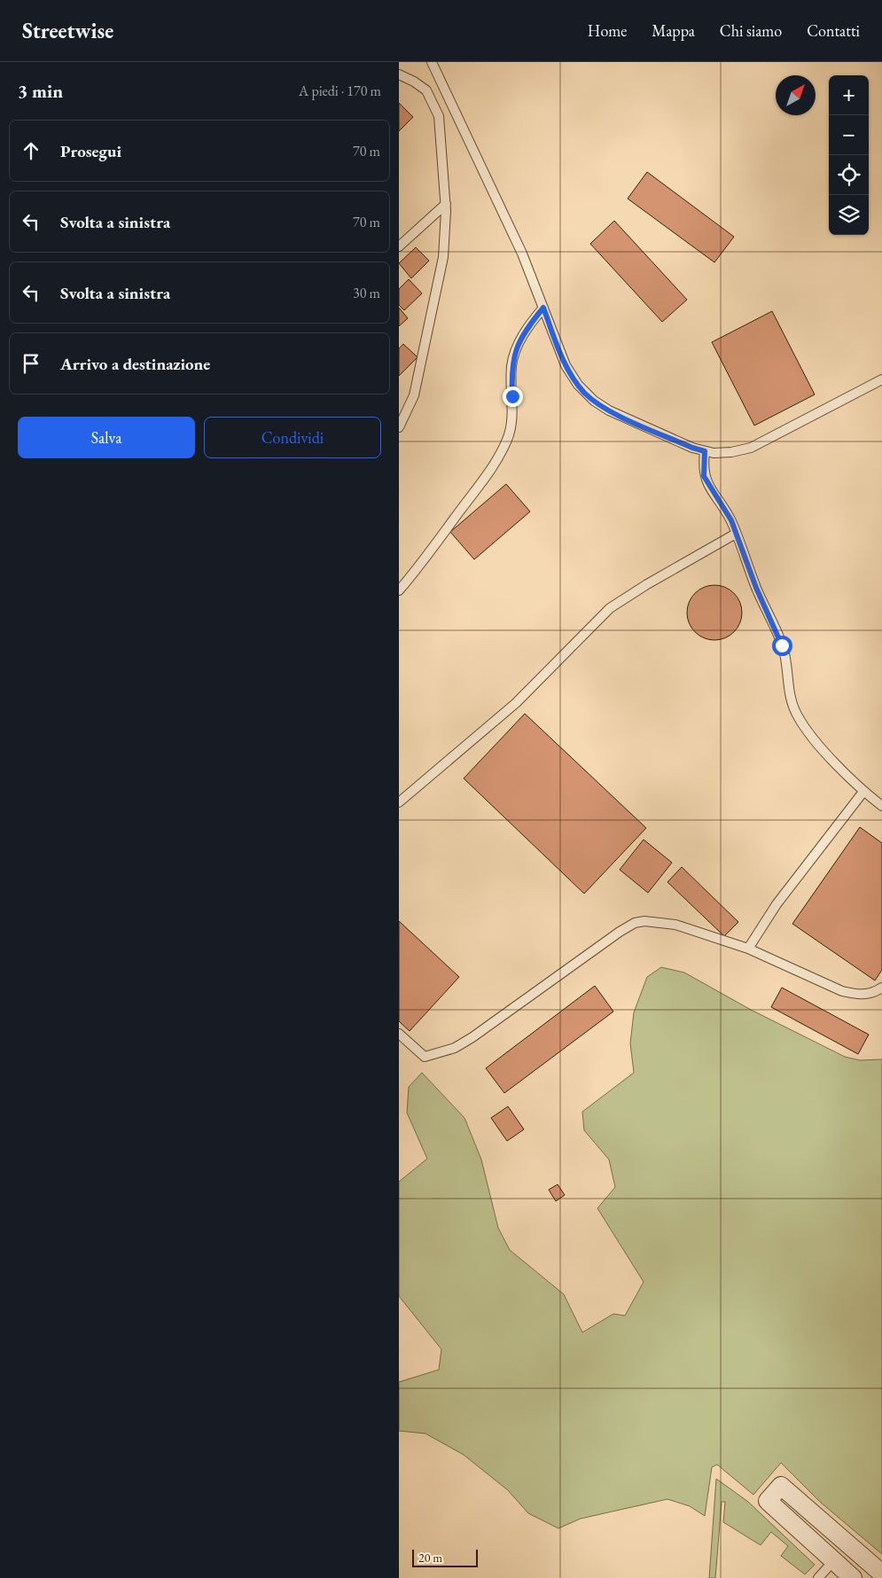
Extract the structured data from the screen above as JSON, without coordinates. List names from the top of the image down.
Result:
{
  "scale_bar": "20 m",
  "north": "top right",
  "page": {
    "header": "Streetwise",
    "nav": [
      "Home",
      "Mappa",
      "Chi siamo",
      "Contatti"
    ],
    "heading": ["3 min", "A piedi · 170 m"],
    "map_buttons": ["+", "−"],
    "list": [
      ["Prosegui", "70 m"],
      ["Svolta a sinistra", "70 m"],
      ["Svolta a sinistra", "30 m"],
      "Arrivo a destinazione"
    ],
    "buttons": ["Salva", "Condividi"],
    "scale": "20 m"
  }
}
